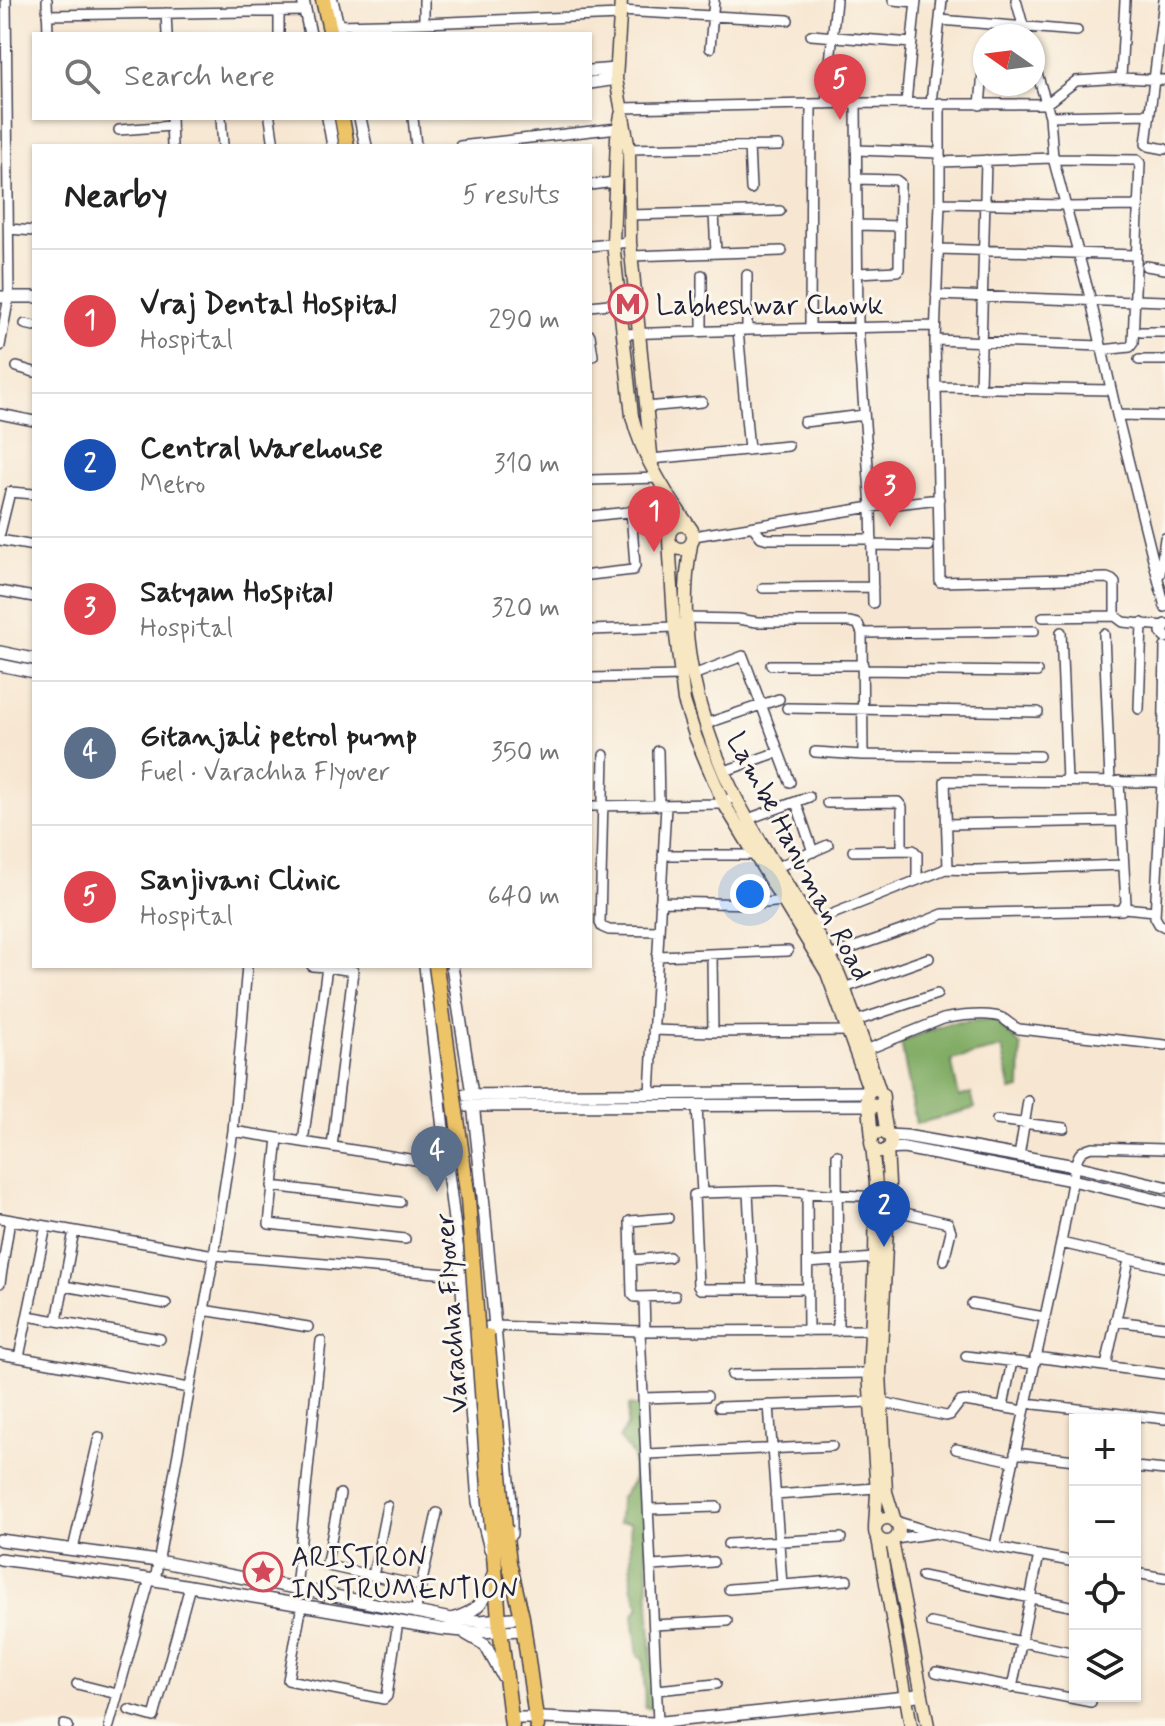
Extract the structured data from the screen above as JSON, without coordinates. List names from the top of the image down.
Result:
{
  "streets": {
    "main road": ["Lambe Hanuman Road", "Varachha Flyover"]
  },
  "places": {
    "metro station": ["Labheshwar Chowk"],
    "place": ["ARISTRON INSTRUMENTION"]
  },
  "north": "left",
  "page": {
    "search": "Search here",
    "pins": [
      "5",
      "3",
      "1",
      "4",
      "2"
    ],
    "heading": ["Nearby", "5 results"],
    "list": [
      {
        "mark": "1",
        "name": "Vraj Dental Hospital",
        "note": "Hospital",
        "value": "290 m"
      },
      {
        "mark": "2",
        "name": "Central Warehouse",
        "note": "Metro",
        "value": "310 m"
      },
      {
        "mark": "3",
        "name": "Satyam Hospital",
        "note": "Hospital",
        "value": "320 m"
      },
      {
        "mark": "4",
        "name": "Gitanjali petrol pump",
        "note": "Fuel · Varachha Flyover",
        "value": "350 m"
      },
      {
        "mark": "5",
        "name": "Sanjivani Clinic",
        "note": "Hospital",
        "value": "640 m"
      }
    ],
    "map_buttons": ["+", "−"]
  }
}
